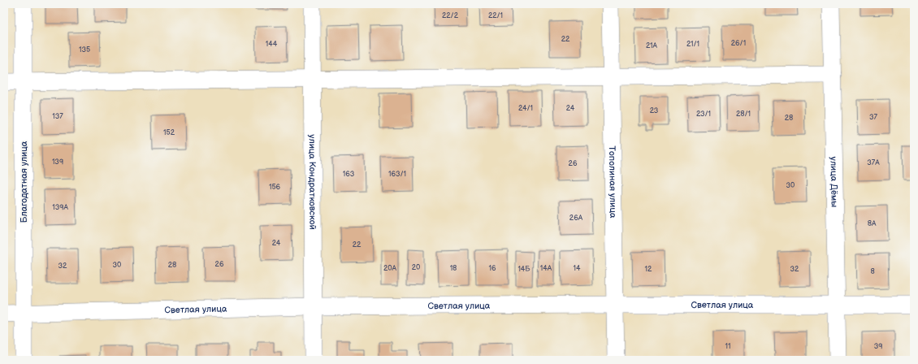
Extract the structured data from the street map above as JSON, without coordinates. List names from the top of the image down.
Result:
{
  "streets": {
    "street": [
      "Благодатная улица",
      "улица Кондратковской",
      "Тополиная улица",
      "улица Дёмы",
      "Светлая улица"
    ]
  },
  "crossings": [
    ["Благодатная улица", "Светлая улица"],
    ["улица Кондратковской", "Светлая улица"],
    ["Тополиная улица", "Светлая улица"],
    ["улица Дёмы", "Светлая улица"]
  ],
  "house_numbers": [
    "22/2",
    "22/1",
    "22",
    "26/1",
    "144",
    "21/1",
    "21А",
    "135",
    "24/1",
    "24",
    "23",
    "23/1",
    "28/1",
    "137",
    "37",
    "28",
    "152",
    "139",
    "37А",
    "26",
    "163",
    "163/1",
    "30",
    "156",
    "139А",
    "26А",
    "8А",
    "24",
    "22",
    "26",
    "30",
    "28",
    "32",
    "20",
    "20А",
    "18",
    "16",
    "14А",
    "14",
    "14Б",
    "12",
    "32",
    "8",
    "11",
    "39"
  ]
}
